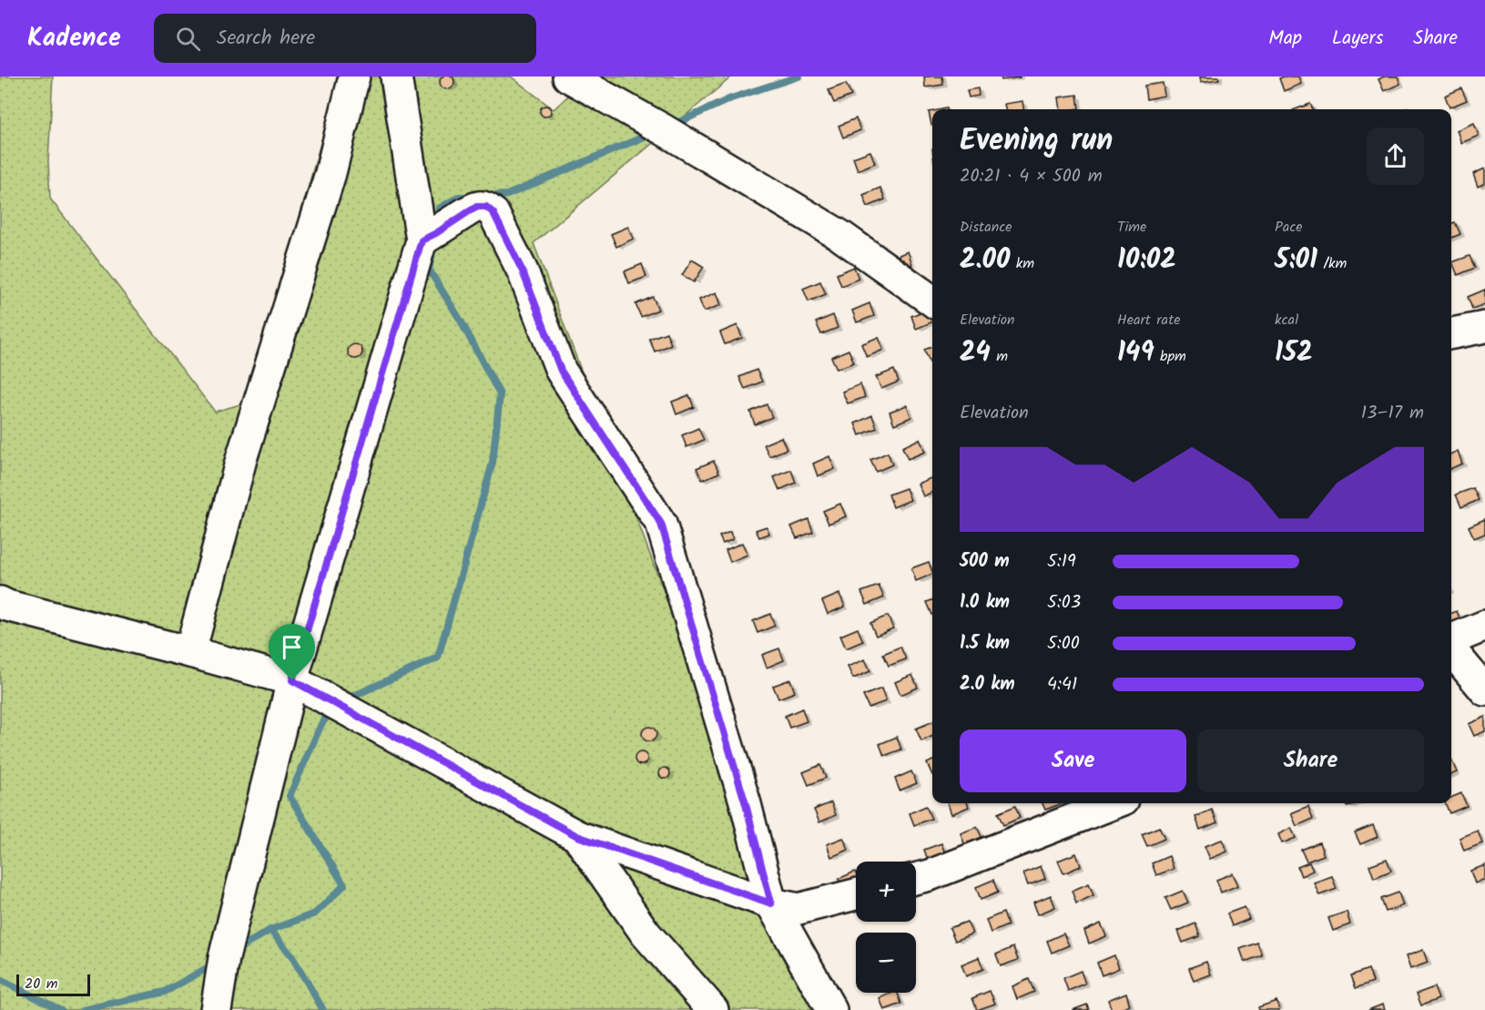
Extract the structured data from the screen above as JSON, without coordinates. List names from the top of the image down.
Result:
{
  "scale_bar": "20 m",
  "page": {
    "header": "Kadence",
    "search": "Search here",
    "nav": ["Map", "Layers", "Share"],
    "heading": ["Evening run", "20:21 · 4 × 500 m"],
    "stats": [
      ["Distance", "2.00 km"],
      ["Time", "10:02"],
      ["Pace", "5:01 /km"],
      ["Elevation", "24 m"],
      ["Heart rate", "149 bpm"],
      ["kcal", "152"]
    ],
    "chart": ["Elevation", "13–17 m"],
    "list": [
      {
        "name": "500 m",
        "note": "5:19"
      },
      {
        "name": "1.0 km",
        "note": "5:03"
      },
      {
        "name": "1.5 km",
        "note": "5:00"
      },
      {
        "name": "2.0 km",
        "note": "4:41"
      }
    ],
    "buttons": ["Save", "Share"],
    "map_buttons": ["+", "−"],
    "scale": "20 m"
  }
}
